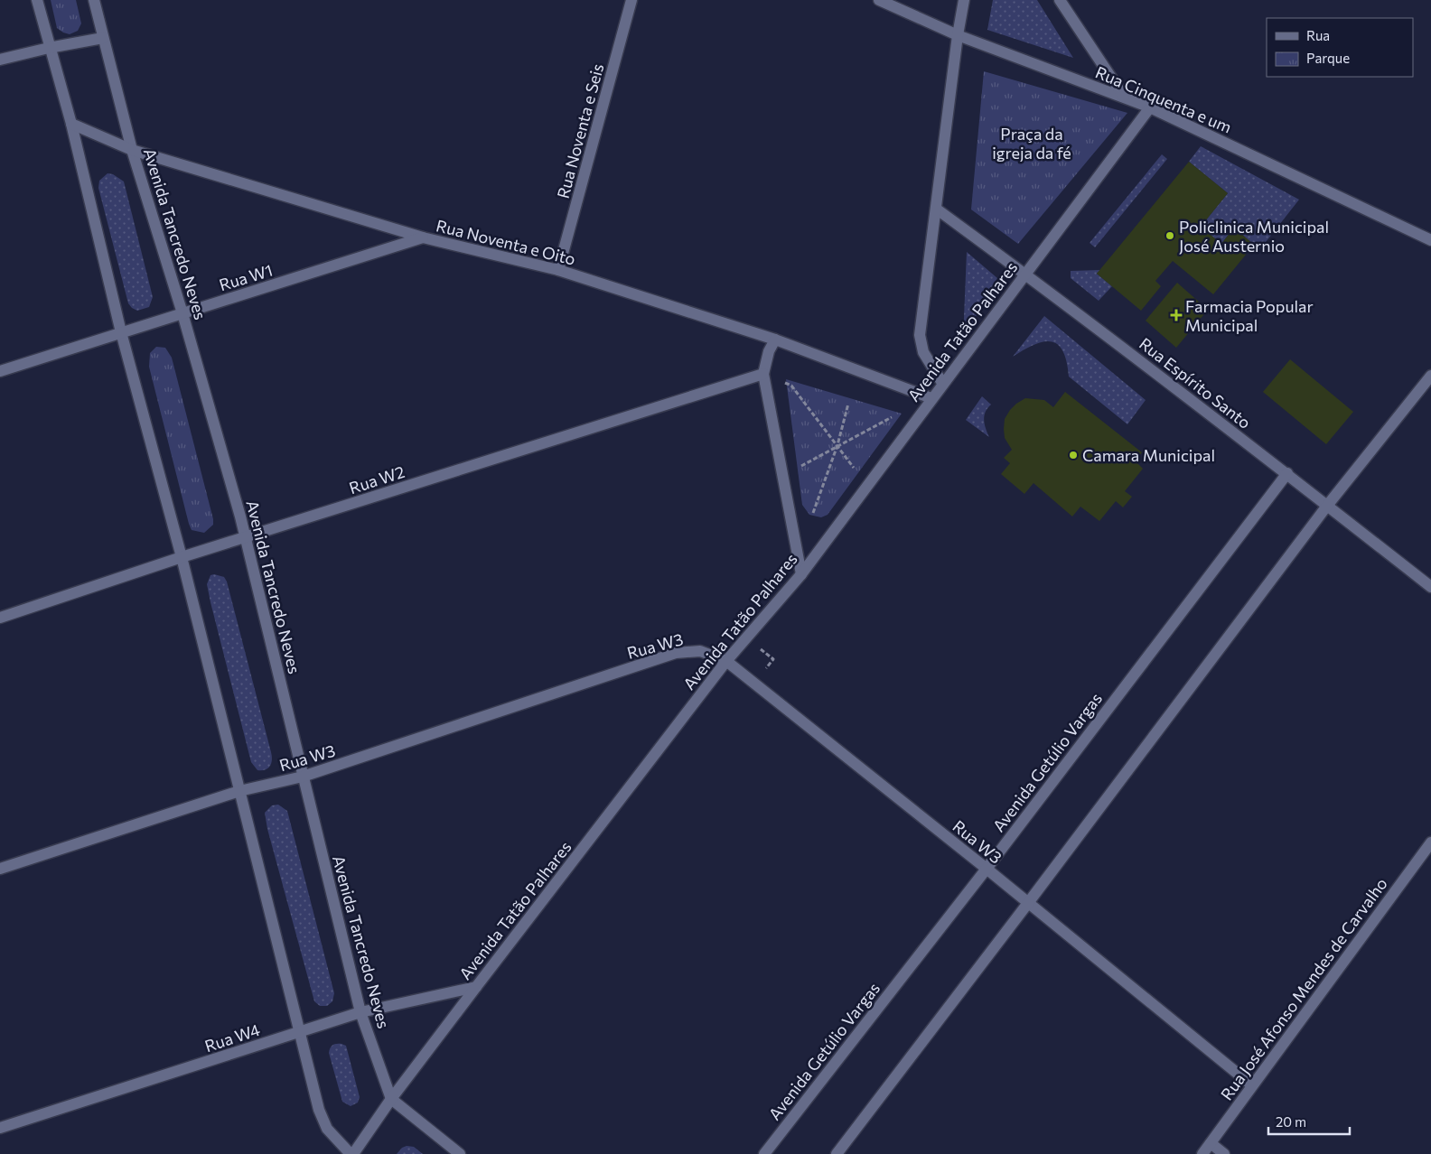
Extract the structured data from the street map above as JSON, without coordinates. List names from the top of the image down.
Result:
{
  "streets": {
    "street": [
      "Rua Cinquenta e um",
      "Rua Noventa e Seis",
      "Avenida Tancredo Neves",
      "Rua Noventa e Oito",
      "Rua W1",
      "Avenida Tatão Palhares",
      "Rua Espírito Santo",
      "Rua W2",
      "Rua W3",
      "Avenida Getúlio Vargas",
      "Rua José Afonso Mendes de Carvalho",
      "Rua W4"
    ]
  },
  "crossings": [
    ["Rua Cinquenta e um", "Avenida Tatão Palhares"],
    ["Rua Noventa e Seis", "Rua Noventa e Oito"],
    ["Avenida Tancredo Neves", "Rua Noventa e Oito"],
    ["Avenida Tancredo Neves", "Rua W1"],
    ["Avenida Tancredo Neves", "Avenida Tatão Palhares"],
    ["Avenida Tancredo Neves", "Rua W2"],
    ["Avenida Tancredo Neves", "Rua W3"],
    ["Avenida Tancredo Neves", "Rua W4"],
    ["Rua Noventa e Oito", "Rua W1"],
    ["Rua Noventa e Oito", "Avenida Tatão Palhares"],
    ["Avenida Tatão Palhares", "Rua Espírito Santo"],
    ["Avenida Tatão Palhares", "Rua W3"],
    ["Avenida Tatão Palhares", "Rua W4"],
    ["Rua Espírito Santo", "Avenida Getúlio Vargas"],
    ["Rua W3", "Avenida Getúlio Vargas"],
    ["Rua W3", "Rua José Afonso Mendes de Carvalho"]
  ],
  "parks": ["Praça da igreja da fé"],
  "places": {
    "other": ["Policlinica Municipal José Austernio", "Camara Municipal"],
    "health": ["Farmacia Popular Municipal"]
  },
  "legend": ["Rua", "Parque"],
  "scale_bar": "20 m"
}
